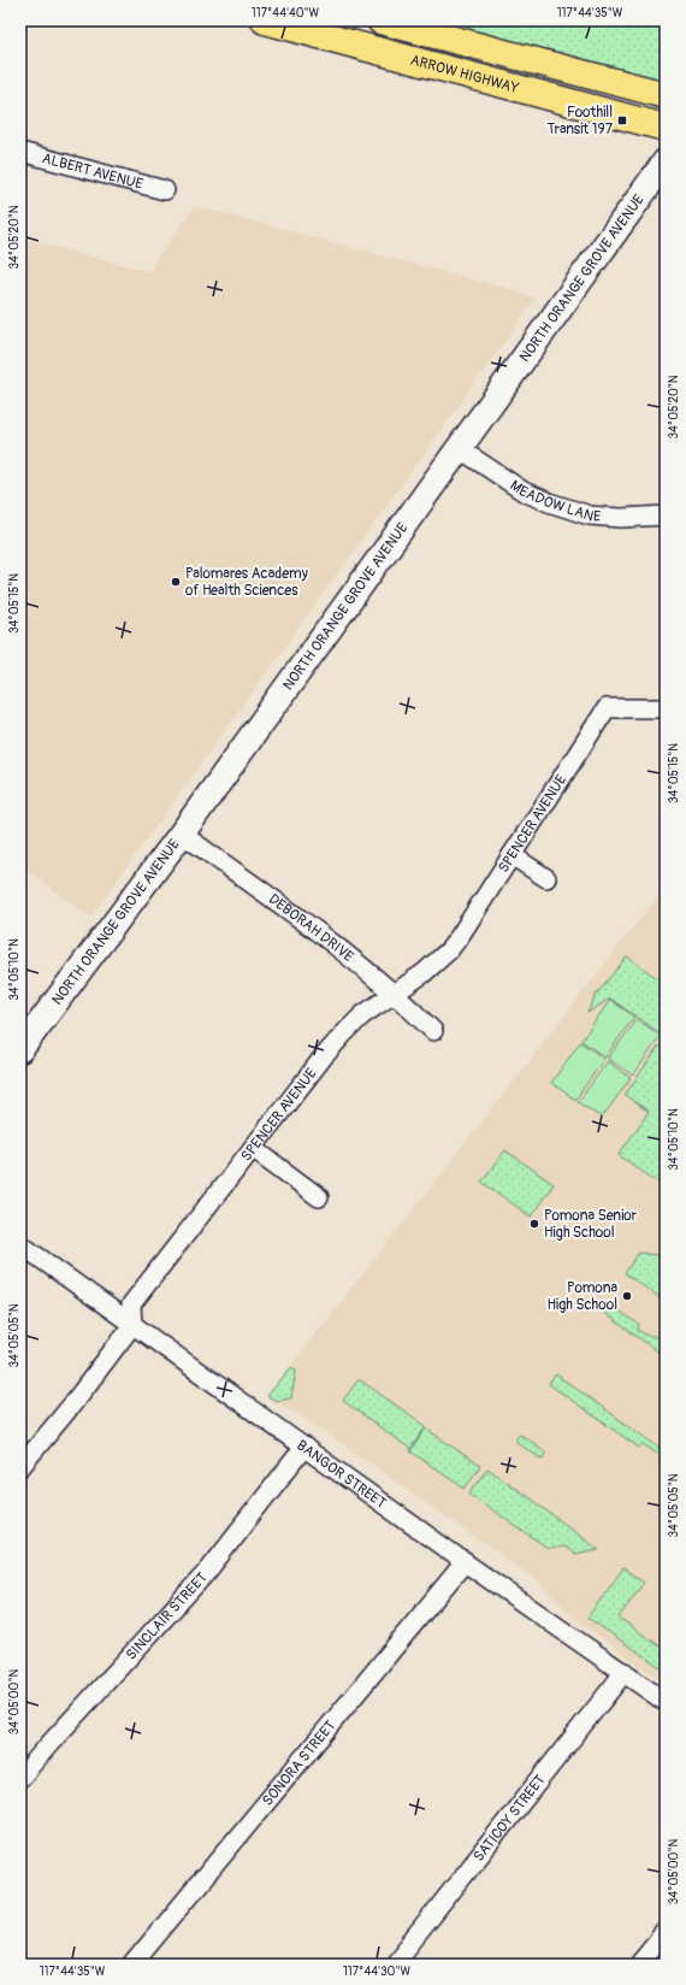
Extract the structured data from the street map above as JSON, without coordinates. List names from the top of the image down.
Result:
{
  "streets": {
    "main road": ["ARROW HIGHWAY", "NORTH ORANGE GROVE AVENUE"],
    "street": [
      "ALBERT AVENUE",
      "MEADOW LANE",
      "SPENCER AVENUE",
      "DEBORAH DRIVE",
      "BANGOR STREET",
      "SINCLAIR STREET",
      "SONORA STREET",
      "SATICOY STREET"
    ]
  },
  "crossings": [
    ["NORTH ORANGE GROVE AVENUE", "MEADOW LANE"],
    ["NORTH ORANGE GROVE AVENUE", "DEBORAH DRIVE"],
    ["SPENCER AVENUE", "DEBORAH DRIVE"],
    ["SPENCER AVENUE", "BANGOR STREET"],
    ["BANGOR STREET", "SINCLAIR STREET"],
    ["BANGOR STREET", "SONORA STREET"],
    ["BANGOR STREET", "SATICOY STREET"]
  ],
  "places": {
    "transit": ["Foothill Transit 197"],
    "other": ["Palomares Academy of Health Sciences", "Pomona Senior High School", "Pomona High School"]
  },
  "coordinates": [
    "117°44'40\"W",
    "117°44'35\"W",
    "34°05'20\"N",
    "34°05'15\"N",
    "34°05'10\"N",
    "34°05'05\"N",
    "34°05'00\"N",
    "117°44'30\"W"
  ]
}
